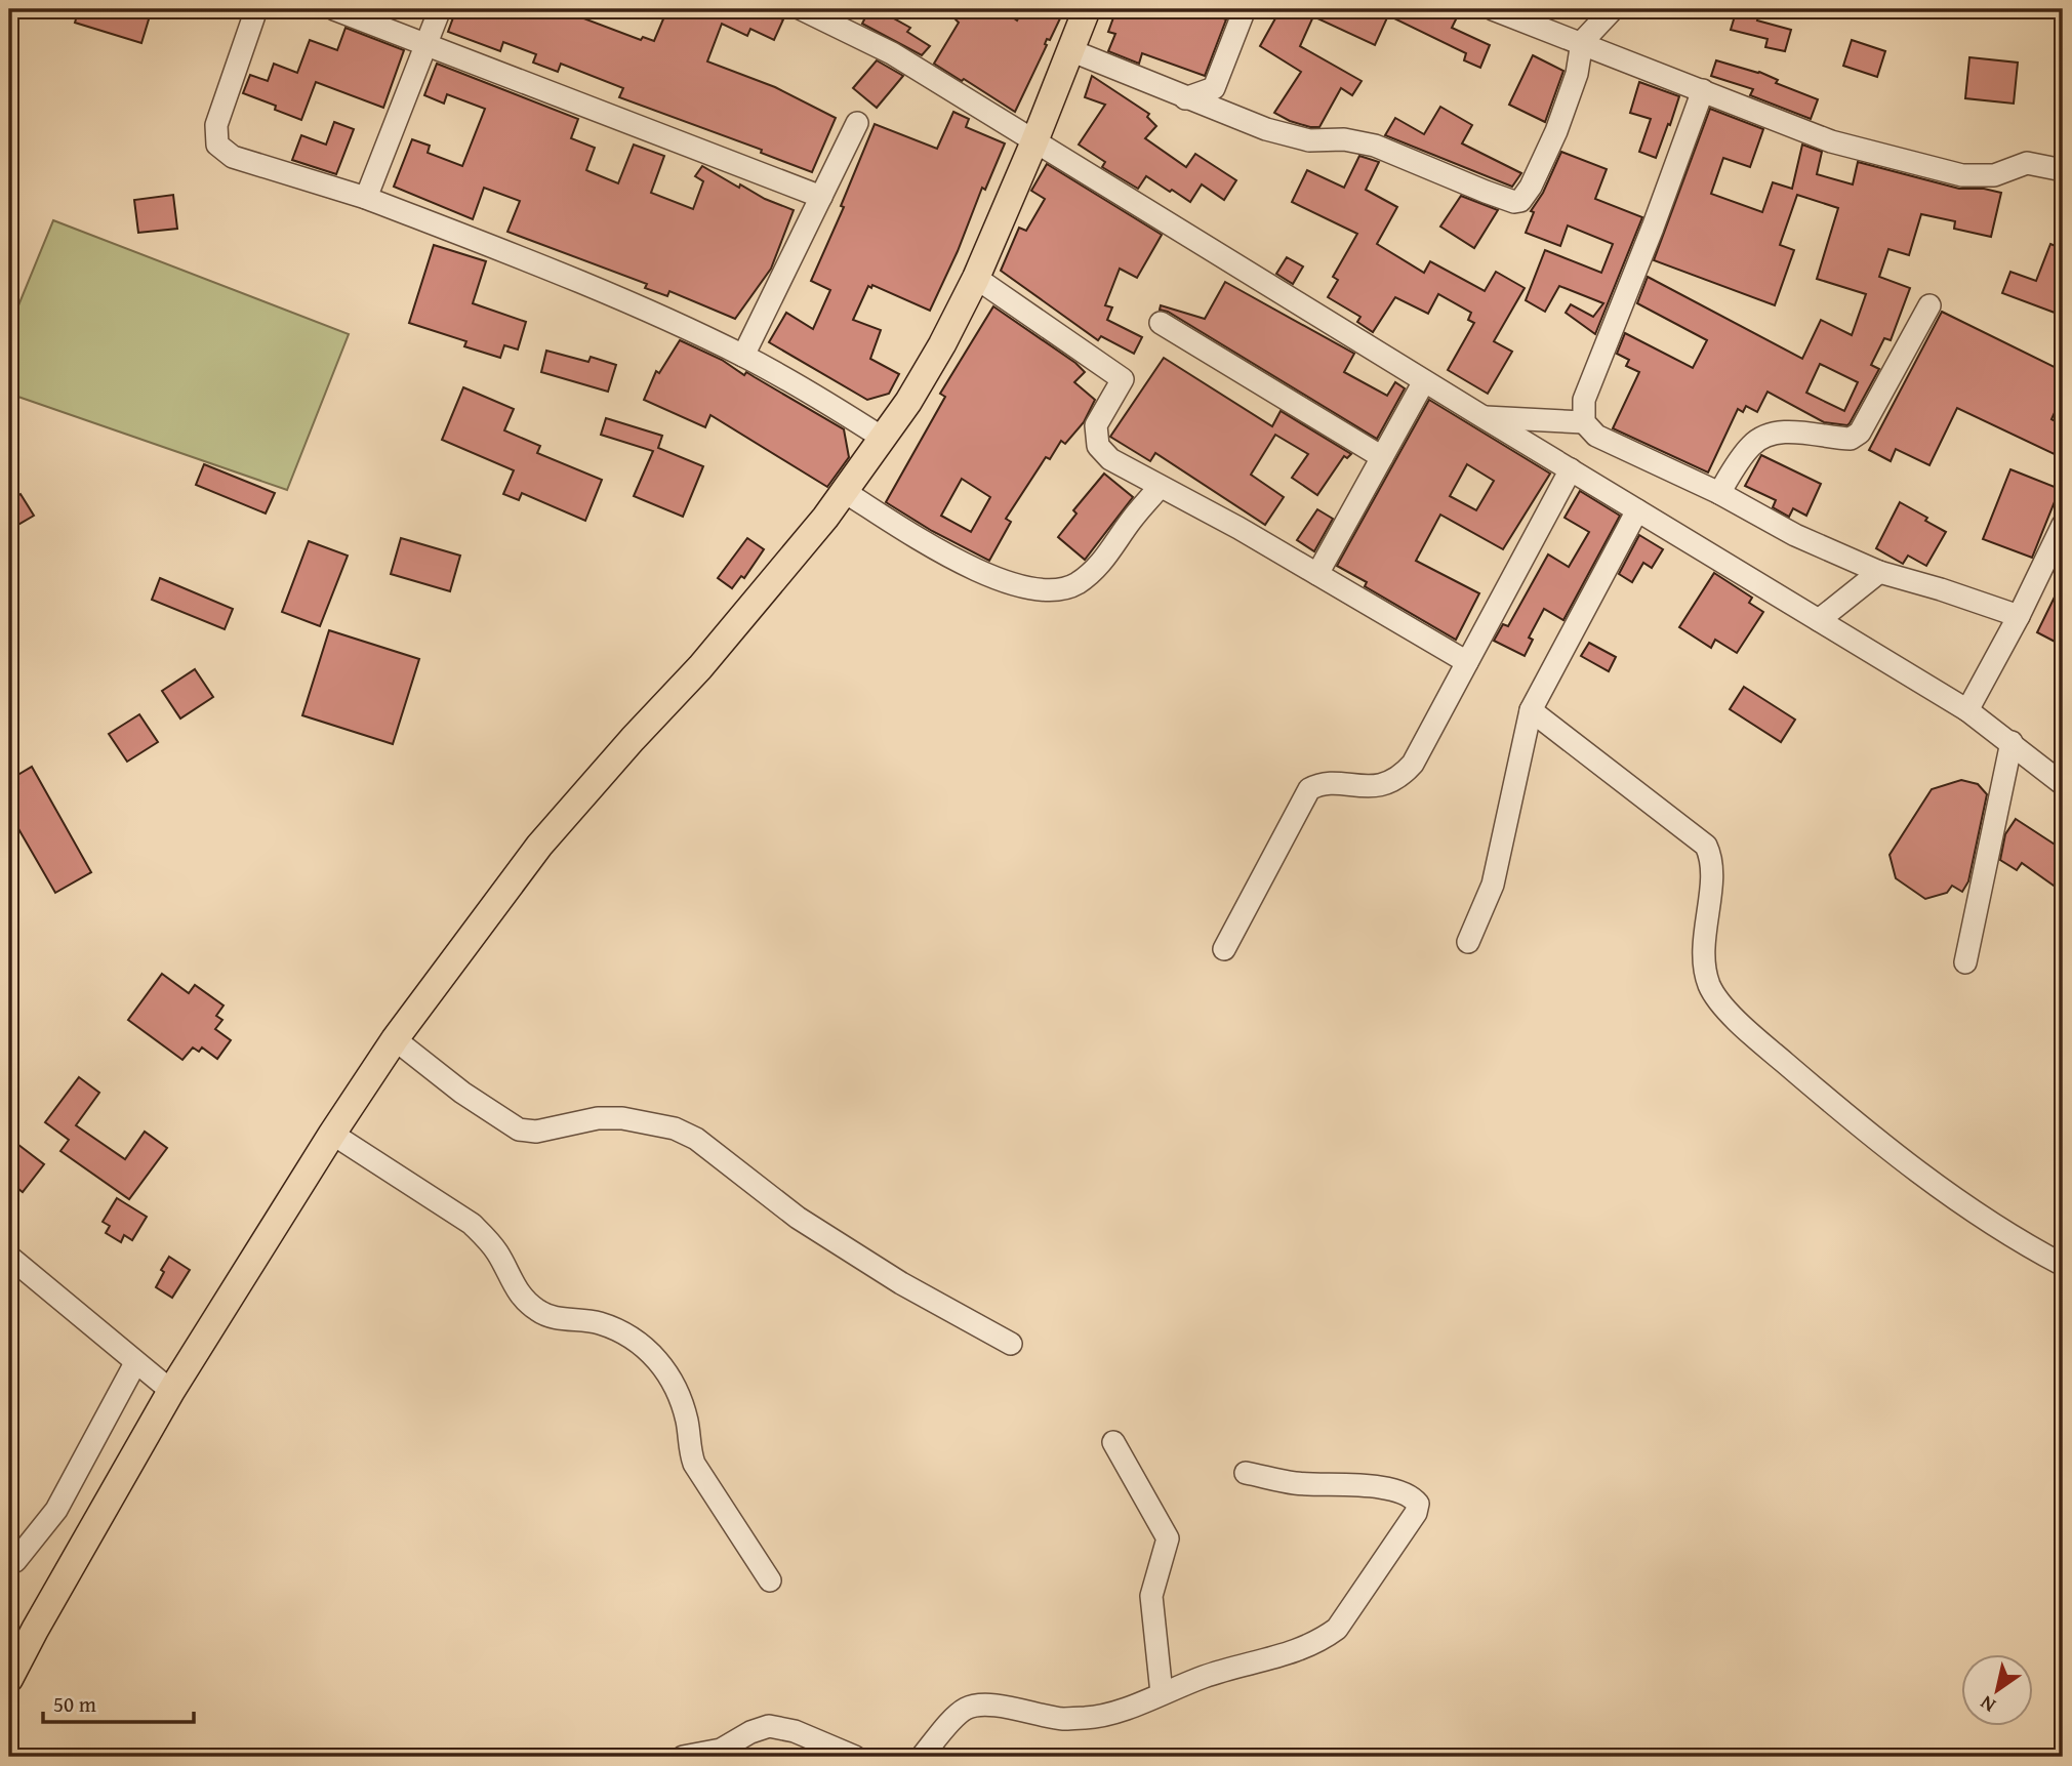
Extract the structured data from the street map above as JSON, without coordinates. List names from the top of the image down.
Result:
{
  "scale_bar": "50 m",
  "north": "bottom left"
}
